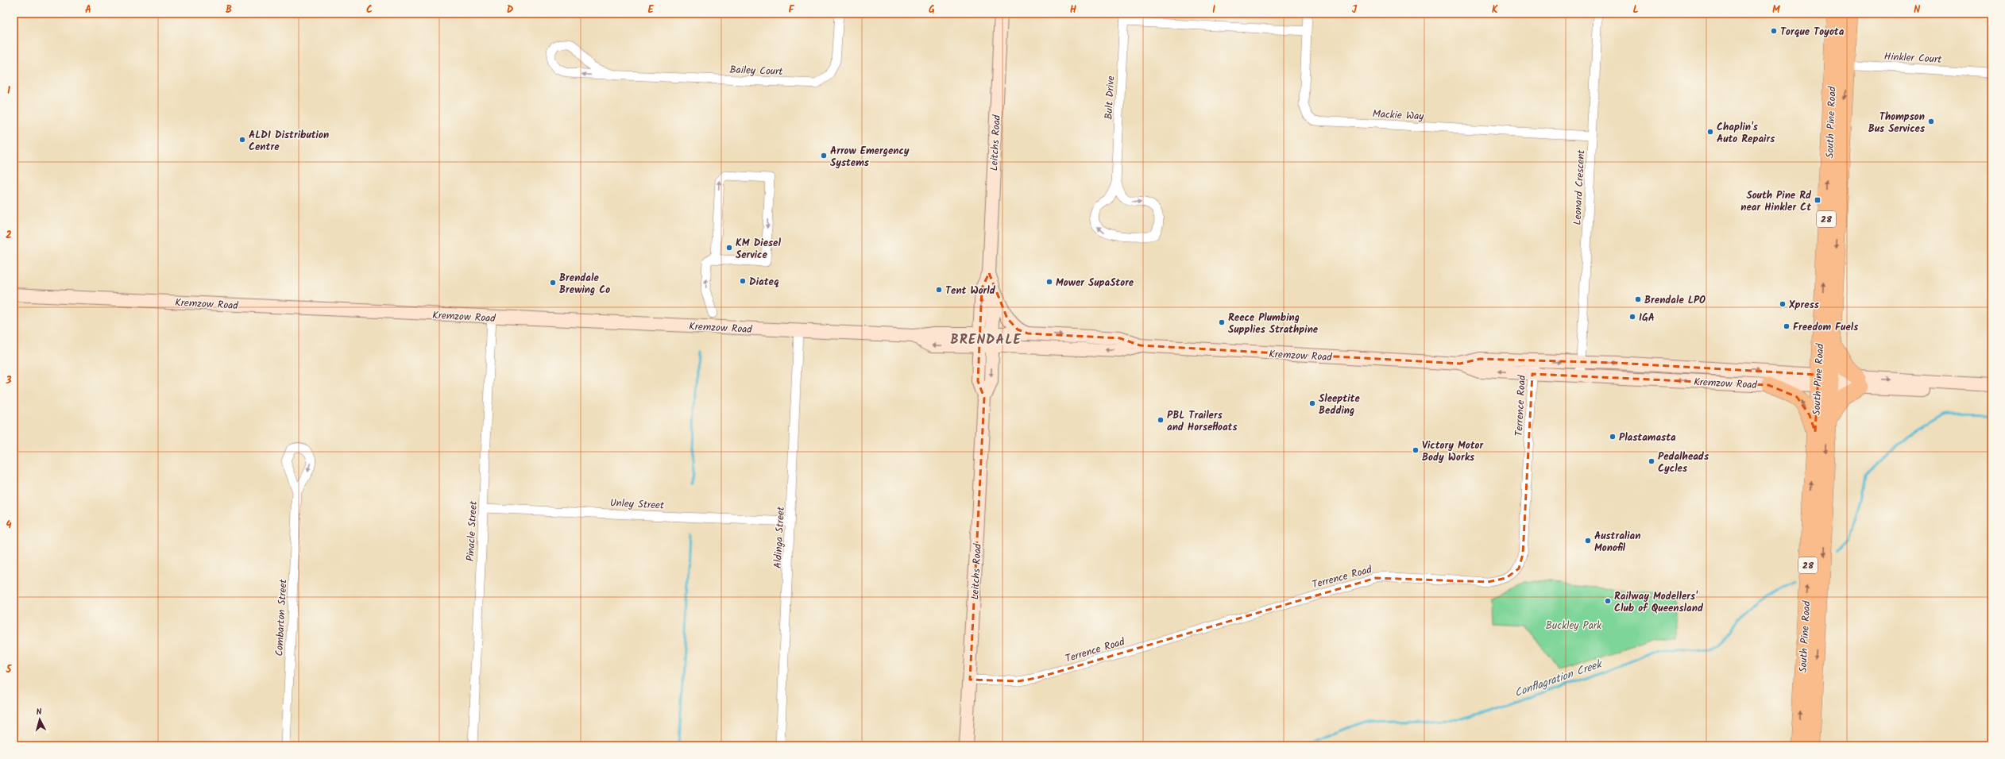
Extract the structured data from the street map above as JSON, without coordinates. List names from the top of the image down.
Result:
{
  "streets": {
    "highway": ["South Pine Road", "28"],
    "street": [
      "Hinkler Court",
      "Bailey Court",
      "Bult Drive",
      "Mackie Way",
      "Leitchs Road",
      "Leonard Crescent",
      "Kremzow Road",
      "Terrence Road",
      "Unley Street",
      "Pinacle Street",
      "Aldinga Street",
      "Combarton Street"
    ]
  },
  "crossings": [
    ["Hinkler Court", "South Pine Road"],
    ["Mackie Way", "Leonard Crescent"],
    ["South Pine Road", "Kremzow Road"],
    ["Leitchs Road", "Kremzow Road"],
    ["Leitchs Road", "Terrence Road"],
    ["Leonard Crescent", "Kremzow Road"],
    ["Kremzow Road", "Terrence Road"],
    ["Kremzow Road", "Pinacle Street"],
    ["Kremzow Road", "Aldinga Street"],
    ["Unley Street", "Pinacle Street"],
    ["Unley Street", "Aldinga Street"]
  ],
  "districts": ["BRENDALE"],
  "water": ["Conflagration Creek"],
  "parks": ["Buckley Park"],
  "places": {
    "other": [
      "Torque Toyota",
      "Thompson Bus Services",
      "Chaplin's Auto Repairs",
      "ALDI Distribution Centre",
      "Arrow Emergency Systems",
      "KM Diesel Service",
      "Diateq",
      "Mower SupaStore",
      "Brendale Brewing Co",
      "Tent World",
      "Brendale LPO",
      "Xpress",
      "IGA",
      "Reece Plumbing Supplies Strathpine",
      "Freedom Fuels",
      "Sleeptite Bedding",
      "PBL Trailers and Horsefloats",
      "Plastamasta",
      "Victory Motor Body Works",
      "Pedalheads Cycles",
      "Australian Monofil",
      "Railway Modellers' Club of Queensland"
    ],
    "transit": ["South Pine Rd near Hinkler Ct"]
  },
  "north": "top",
  "grid": {
    "columns": [
      "A",
      "B",
      "C",
      "D",
      "E",
      "F",
      "G",
      "H",
      "I",
      "J",
      "K",
      "L",
      "M",
      "N"
    ],
    "rows": [
      "1",
      "2",
      "3",
      "4",
      "5"
    ]
  }
}
